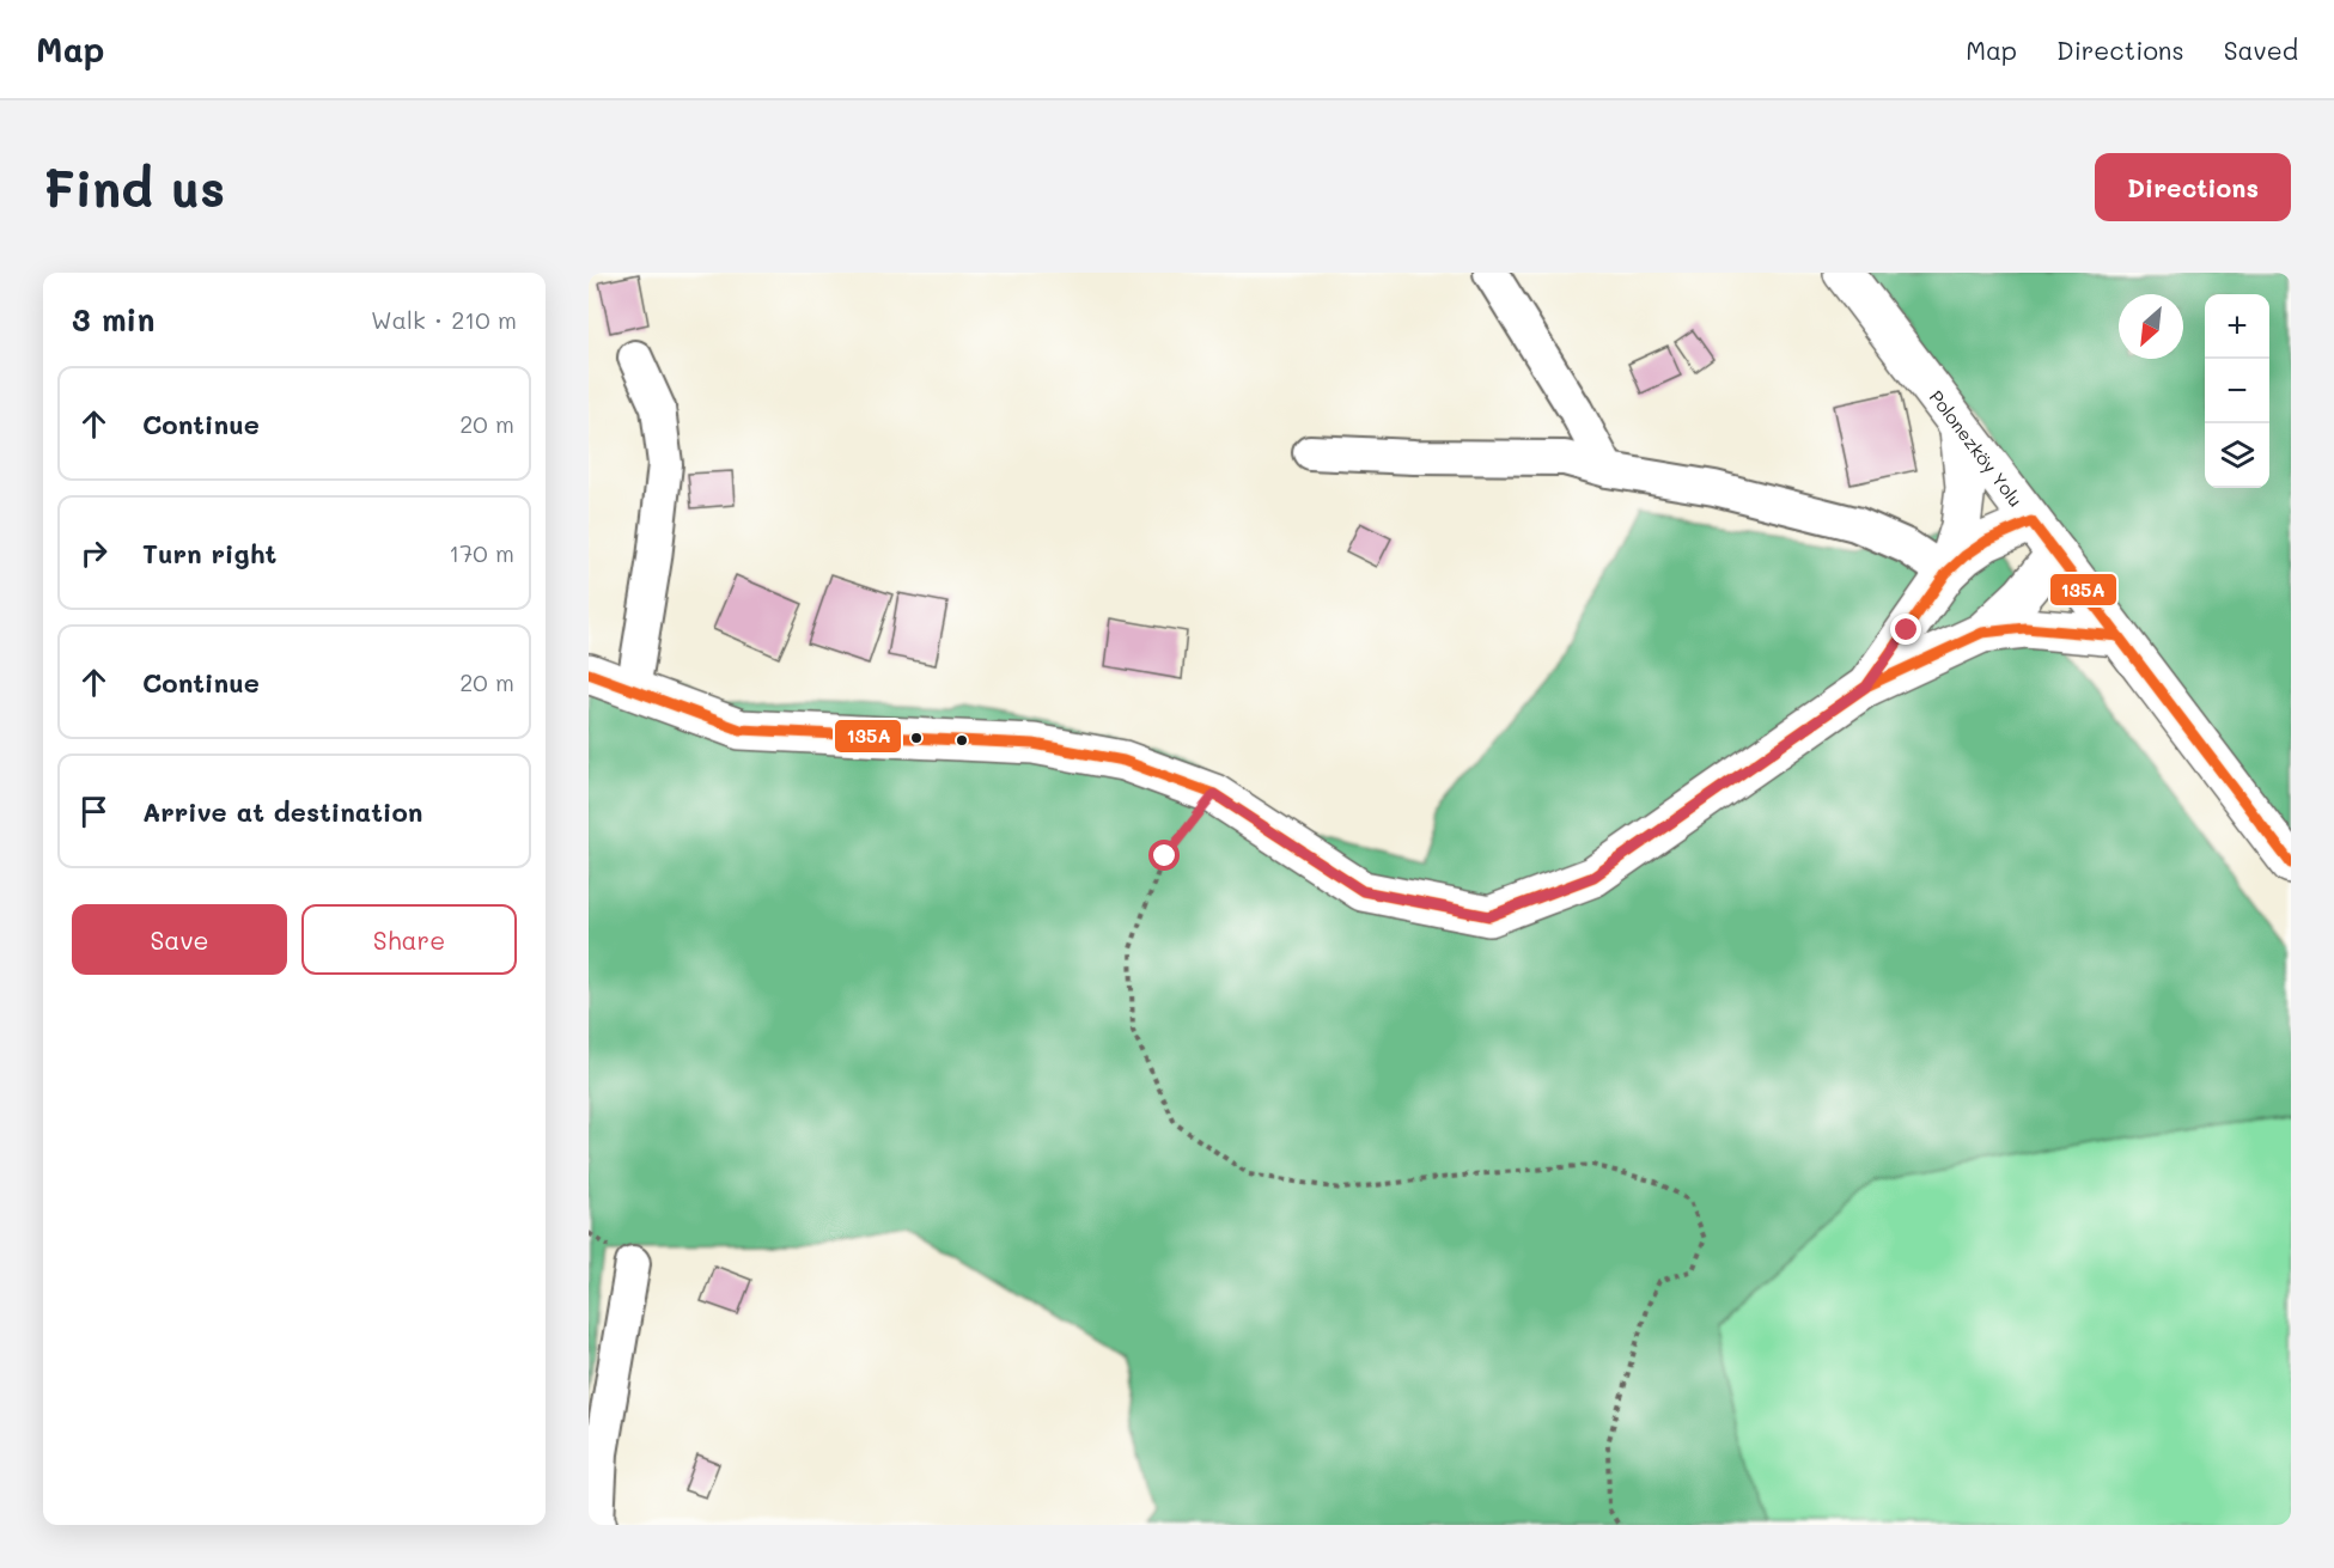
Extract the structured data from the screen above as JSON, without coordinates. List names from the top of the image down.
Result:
{
  "streets": {
    "street": ["Polonezköy Yolu"]
  },
  "lines": ["transit line 135A"],
  "north": "bottom left",
  "page": {
    "header": "Map",
    "nav": ["Map", "Directions", "Saved"],
    "buttons": [
      "Directions",
      ["Save", "Share"]
    ],
    "title": "Find us",
    "heading": ["3 min", "Walk · 210 m"],
    "map_buttons": ["+", "−"],
    "list": [
      ["Continue", "20 m"],
      ["Turn right", "170 m"],
      ["Continue", "20 m"],
      "Arrive at destination"
    ]
  }
}
